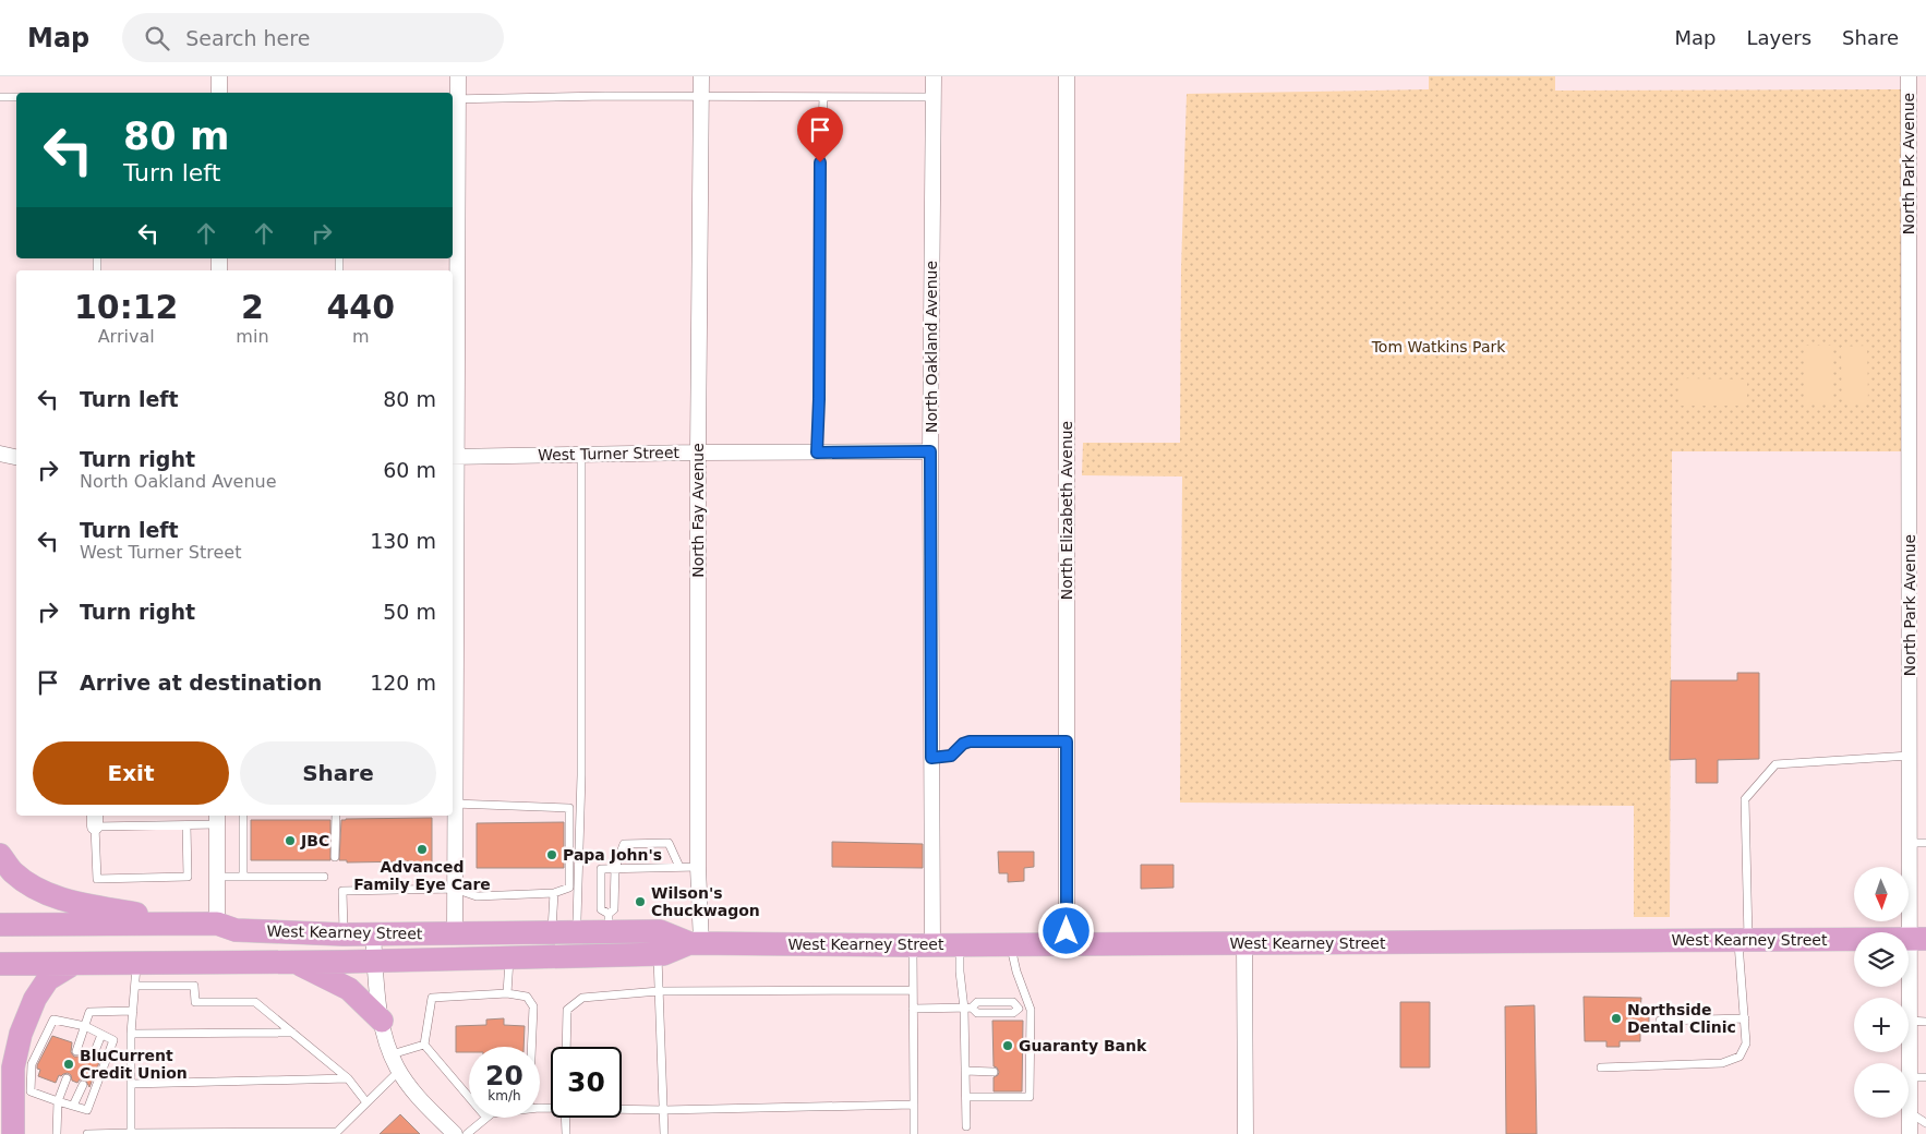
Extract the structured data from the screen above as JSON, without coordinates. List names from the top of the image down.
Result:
{
  "streets": {
    "main road": ["West Kearney Street"],
    "street": [
      "North Park Avenue",
      "North Oakland Avenue",
      "West Turner Street",
      "North Fay Avenue",
      "North Elizabeth Avenue"
    ]
  },
  "crossings": [
    ["North Park Avenue", "West Kearney Street"],
    ["North Oakland Avenue", "West Turner Street"],
    ["North Oakland Avenue", "West Kearney Street"],
    ["West Turner Street", "North Fay Avenue"],
    ["North Fay Avenue", "West Kearney Street"],
    ["North Elizabeth Avenue", "West Kearney Street"]
  ],
  "parks": ["Tom Watkins Park"],
  "places": [
    "JBC",
    "Advanced Family Eye Care",
    "Papa John's",
    "Wilson's Chuckwagon",
    "Northside Dental Clinic",
    "Guaranty Bank",
    "BluCurrent Credit Union"
  ],
  "north": "bottom",
  "page": {
    "header": "Map",
    "search": "Search here",
    "nav": ["Map", "Layers", "Share"],
    "turn": ["80 m", "Turn left"],
    "eta": [
      "10:12",
      "Arrival",
      "2",
      "min",
      "440",
      "m"
    ],
    "list": [
      {
        "name": "Turn left",
        "value": "80 m"
      },
      {
        "name": "Turn right",
        "note": "North Oakland Avenue",
        "value": "60 m"
      },
      {
        "name": "Turn left",
        "note": "West Turner Street",
        "value": "130 m"
      },
      {
        "name": "Turn right",
        "value": "50 m"
      },
      {
        "name": "Arrive at destination",
        "value": "120 m"
      }
    ],
    "buttons": ["Exit", "Share"],
    "map_buttons": ["+", "−"],
    "speed": "20 km/h",
    "limit": "30"
  }
}
